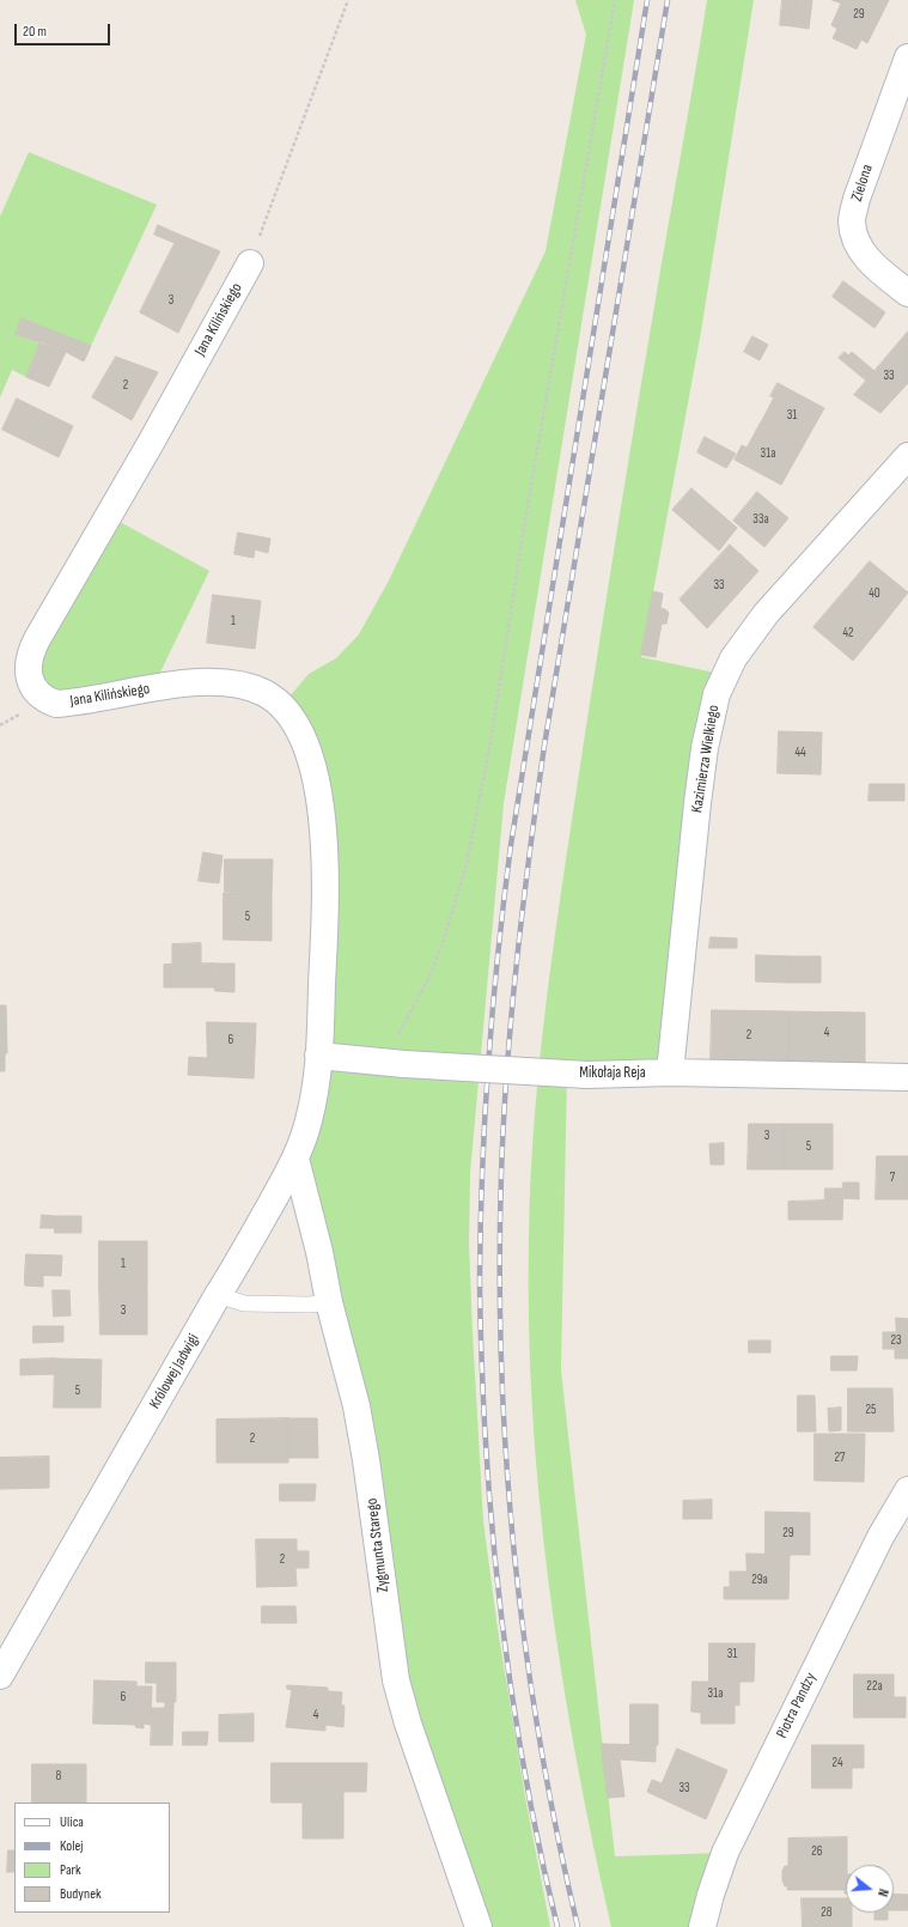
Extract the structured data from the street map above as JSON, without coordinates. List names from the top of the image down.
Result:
{
  "streets": {
    "street": [
      "Zielona",
      "Jana Kilińskiego",
      "Kazimierza Wielkiego",
      "Mikołaja Reja",
      "Królowej Jadwigi",
      "Zygmunta Starego",
      "Piotra Pandzy"
    ]
  },
  "crossings": [
    ["Jana Kilińskiego", "Mikołaja Reja"],
    ["Jana Kilińskiego", "Królowej Jadwigi"],
    ["Kazimierza Wielkiego", "Mikołaja Reja"],
    ["Mikołaja Reja", "Królowej Jadwigi"],
    ["Królowej Jadwigi", "Zygmunta Starego"]
  ],
  "house_numbers": [
    "29",
    "3",
    "33",
    "2",
    "31",
    "31a",
    "33a",
    "33",
    "40",
    "1",
    "42",
    "44",
    "5",
    "4",
    "2",
    "6",
    "3",
    "5",
    "7",
    "1",
    "3",
    "23",
    "5",
    "25",
    "2",
    "27",
    "29",
    "2",
    "29a",
    "31",
    "22a",
    "31a",
    "6",
    "4",
    "24",
    "8",
    "33",
    "26",
    "28"
  ],
  "legend": [
    "Ulica",
    "Kolej",
    "Park",
    "Budynek"
  ],
  "scale_bar": "20 m",
  "north": "right"
}
